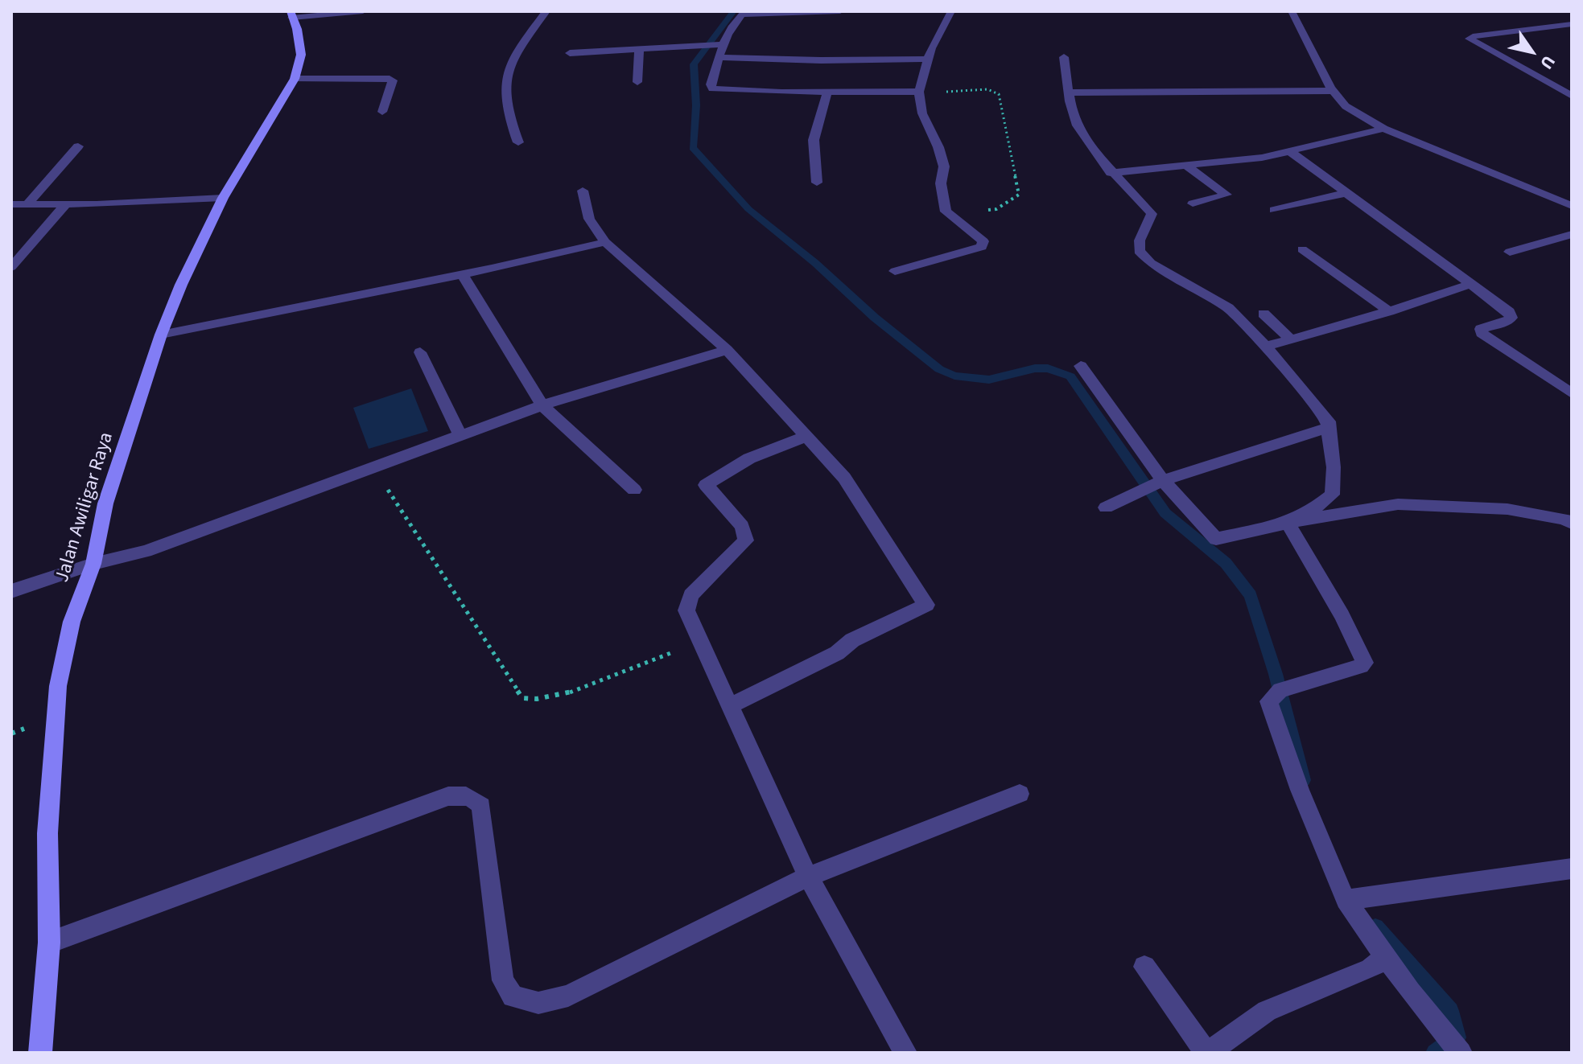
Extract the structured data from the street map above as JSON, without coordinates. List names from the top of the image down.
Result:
{
  "streets": {
    "street": ["Jalan Awiligar Raya"]
  },
  "north": "bottom right"
}
